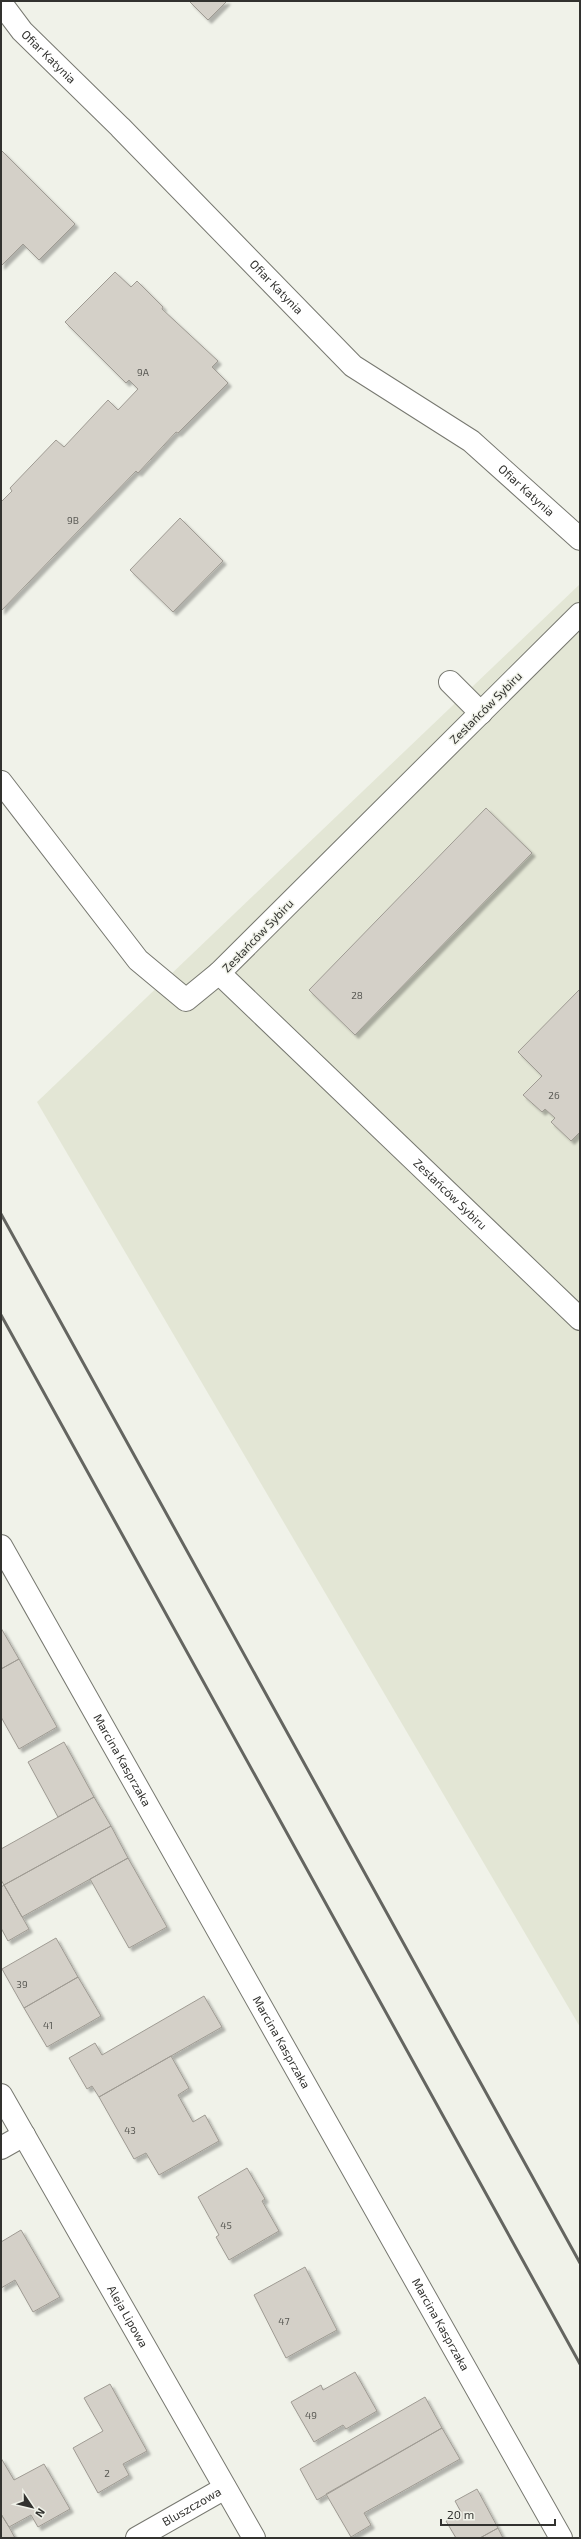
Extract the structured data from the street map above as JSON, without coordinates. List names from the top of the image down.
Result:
{
  "streets": {
    "street": [
      "Ofiar Katynia",
      "Zesłańców Sybiru",
      "Marcina Kasprzaka",
      "Aleja Lipowa",
      "Bluszczowa"
    ]
  },
  "crossings": [
    ["Aleja Lipowa", "Bluszczowa"]
  ],
  "house_numbers": [
    "9A",
    "9B",
    "28",
    "26",
    "39",
    "41",
    "43",
    "45",
    "47",
    "49",
    "2"
  ],
  "scale_bar": "20 m",
  "north": "bottom right"
}
